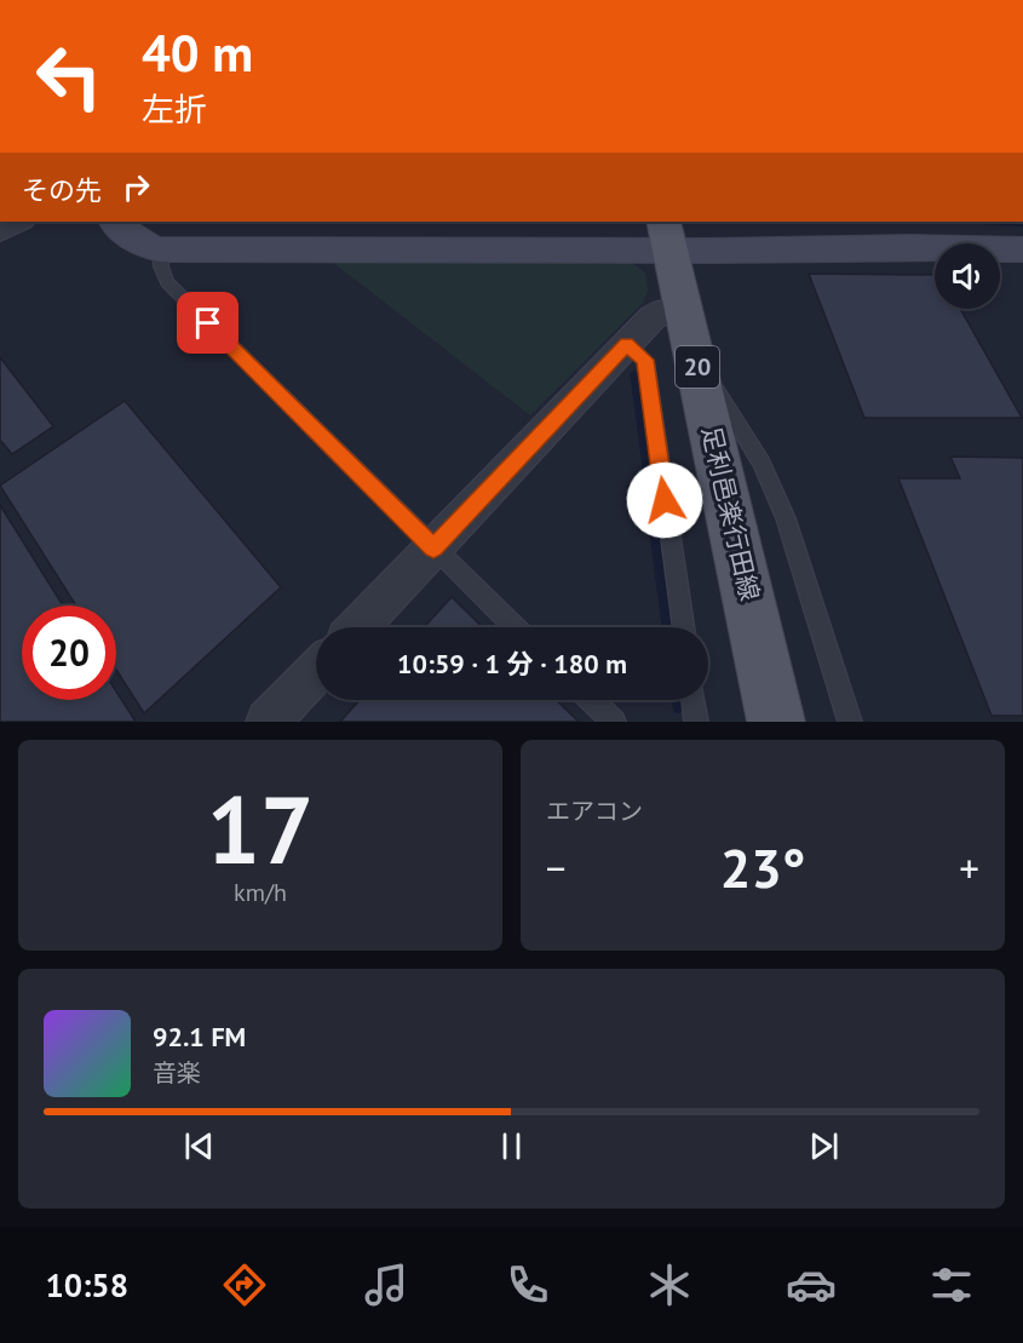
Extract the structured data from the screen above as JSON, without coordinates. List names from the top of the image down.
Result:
{
  "streets": {
    "main road": ["20", "足利邑楽行田線"]
  },
  "page": {
    "turn": ["40 m", "左折"],
    "then": "その先",
    "limit": "20",
    "trip": "10:59 · 1 分 · 180 m",
    "tile": [
      ["17", "km/h"],
      "エアコン"
    ],
    "heat": ["−", "23°", "+"],
    "song": ["92.1 FM", "音楽"],
    "tabs": "10:58"
  }
}
